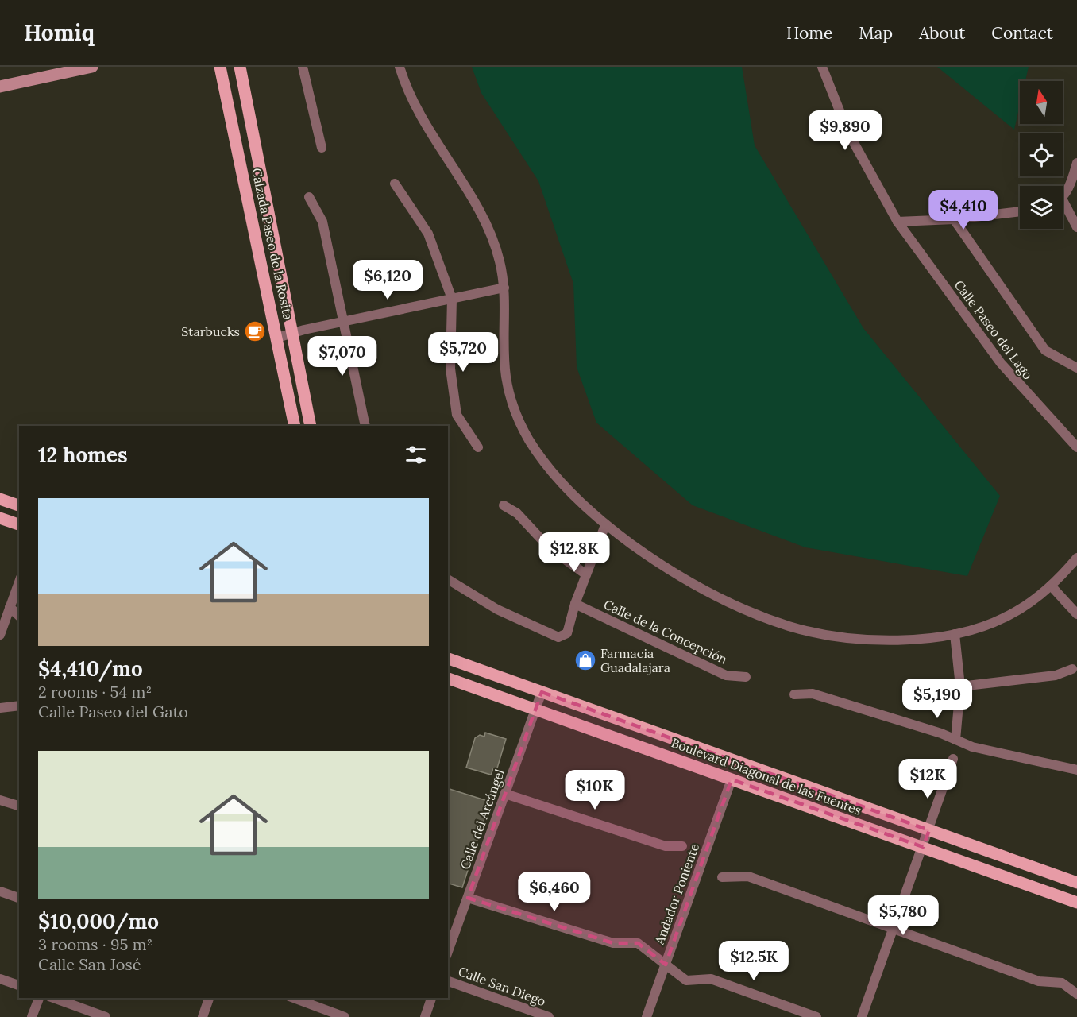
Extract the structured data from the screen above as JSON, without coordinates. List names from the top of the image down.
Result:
{
  "streets": {
    "main road": ["Calzada Paseo de la Rosita", "Boulevard Diagonal de las Fuentes"],
    "street": [
      "Calle Paseo del Lago",
      "Calle de la Concepción",
      "Calle del Arcángel",
      "Andador Poniente",
      "Calle San Diego"
    ]
  },
  "crossings": [
    ["Boulevard Diagonal de las Fuentes", "Calle del Arcángel"],
    ["Boulevard Diagonal de las Fuentes", "Andador Poniente"]
  ],
  "places": {
    "cafe": ["Starbucks"],
    "shop": ["Farmacia Guadalajara"]
  },
  "north": "top",
  "page": {
    "header": "Homiq",
    "nav": [
      "Home",
      "Map",
      "About",
      "Contact"
    ],
    "price": [
      "$9,890",
      "$4,410",
      "$6,120",
      "$5,720",
      "$7,070",
      "$12.8K",
      "$5,190",
      "$12K",
      "$10K",
      "$6,460",
      "$5,780",
      "$12.5K"
    ],
    "heading": "12 homes",
    "list": [
      {
        "name": "$4,410/mo",
        "note": "2 rooms · 54 m² · Calle Paseo del Gato"
      },
      {
        "name": "$10,000/mo",
        "note": "3 rooms · 95 m² · Calle San José"
      }
    ]
  }
}
